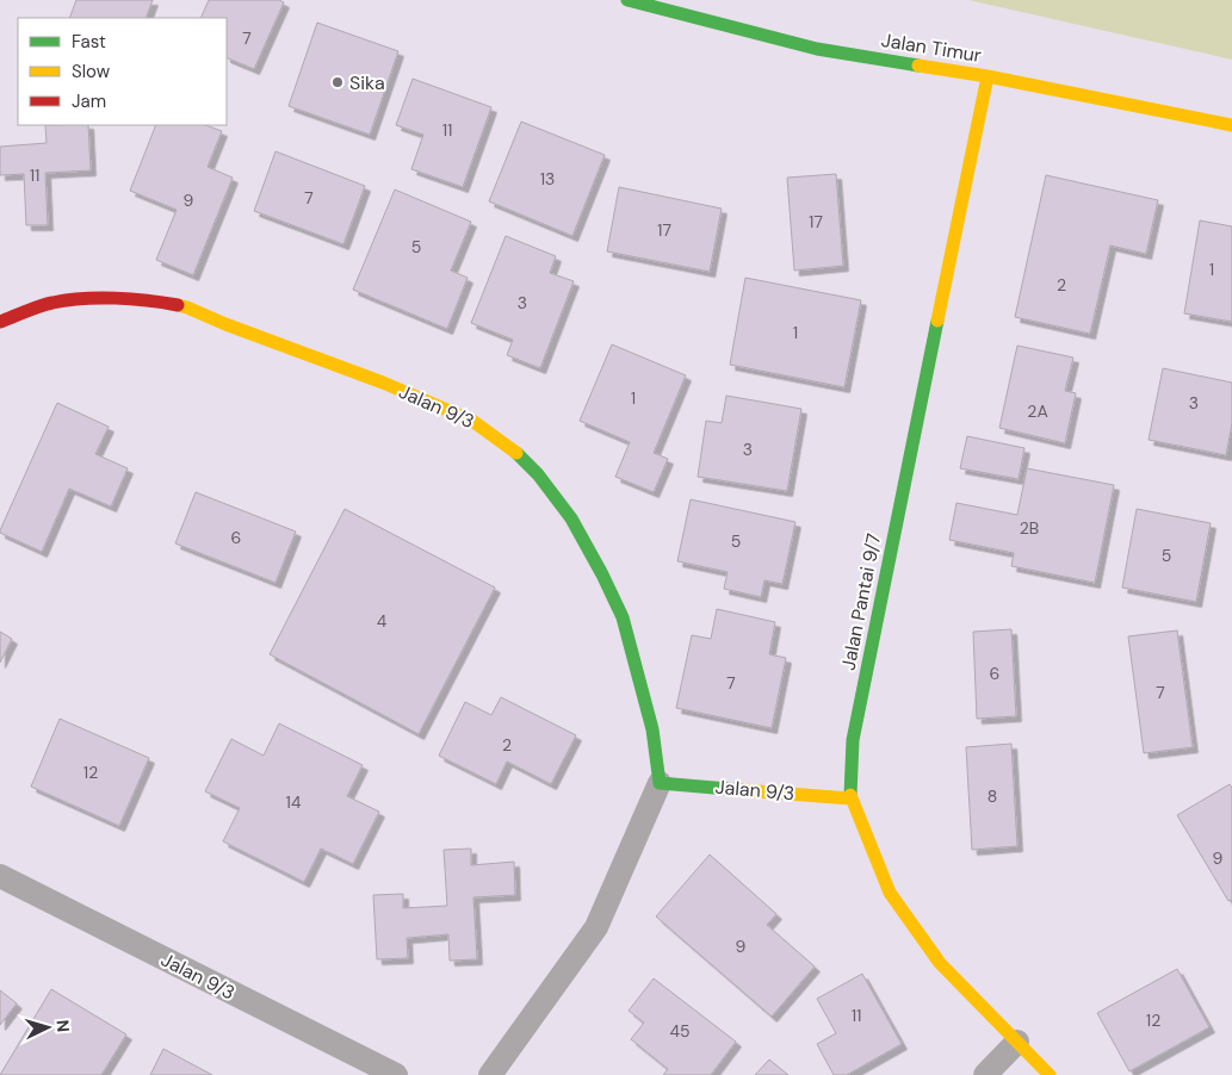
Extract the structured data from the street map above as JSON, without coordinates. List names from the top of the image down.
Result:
{
  "streets": {
    "street": ["Jalan Timur", "Jalan 9/3", "Jalan Pantai 9/7"]
  },
  "crossings": [
    ["Jalan Timur", "Jalan Pantai 9/7"],
    ["Jalan 9/3", "Jalan Pantai 9/7"]
  ],
  "places": ["Sika"],
  "house_numbers": [
    "7",
    "11",
    "11",
    "13",
    "7",
    "9",
    "17",
    "17",
    "5",
    "1",
    "2",
    "3",
    "1",
    "1",
    "3",
    "2A",
    "3",
    "2B",
    "6",
    "5",
    "5",
    "4",
    "6",
    "7",
    "7",
    "2",
    "12",
    "8",
    "14",
    "9",
    "9",
    "11",
    "12",
    "45"
  ],
  "legend": ["Fast", "Slow", "Jam"],
  "north": "right"
}
